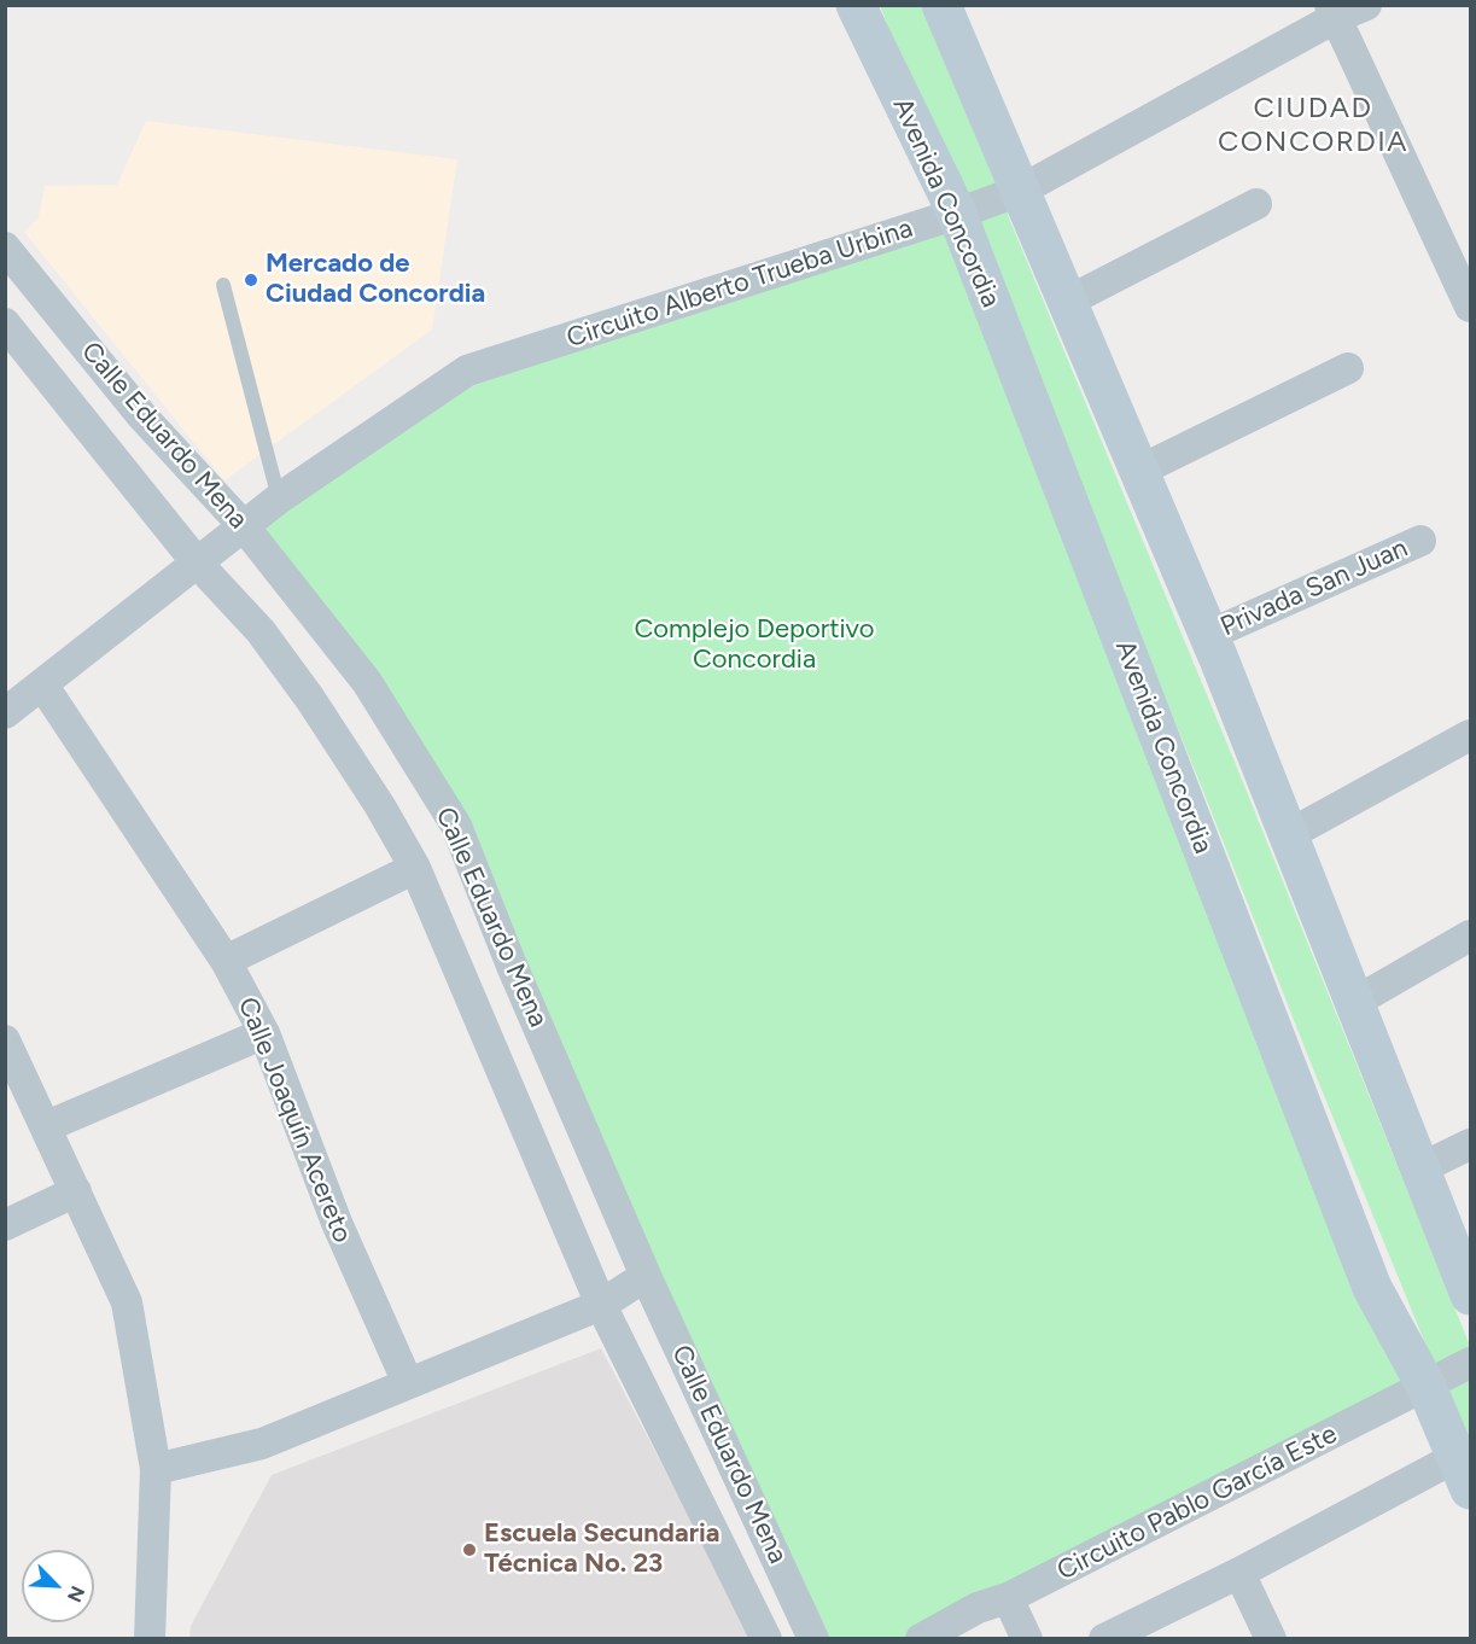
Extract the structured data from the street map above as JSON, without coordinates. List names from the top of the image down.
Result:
{
  "streets": {
    "main road": ["Avenida Concordia"],
    "street": [
      "Circuito Alberto Trueba Urbina",
      "Calle Eduardo Mena",
      "Privada San Juan",
      "Calle Joaquín Acereto",
      "Circuito Pablo García Este"
    ]
  },
  "crossings": [
    ["Avenida Concordia", "Circuito Alberto Trueba Urbina"],
    ["Avenida Concordia", "Circuito Pablo García Este"],
    ["Circuito Alberto Trueba Urbina", "Calle Eduardo Mena"],
    ["Circuito Alberto Trueba Urbina", "Calle Joaquín Acereto"]
  ],
  "districts": ["CIUDAD CONCORDIA"],
  "parks": ["Complejo Deportivo Concordia"],
  "places": ["Mercado de Ciudad Concordia", "Escuela Secundaria Técnica No. 23"],
  "north": "bottom right"
}
